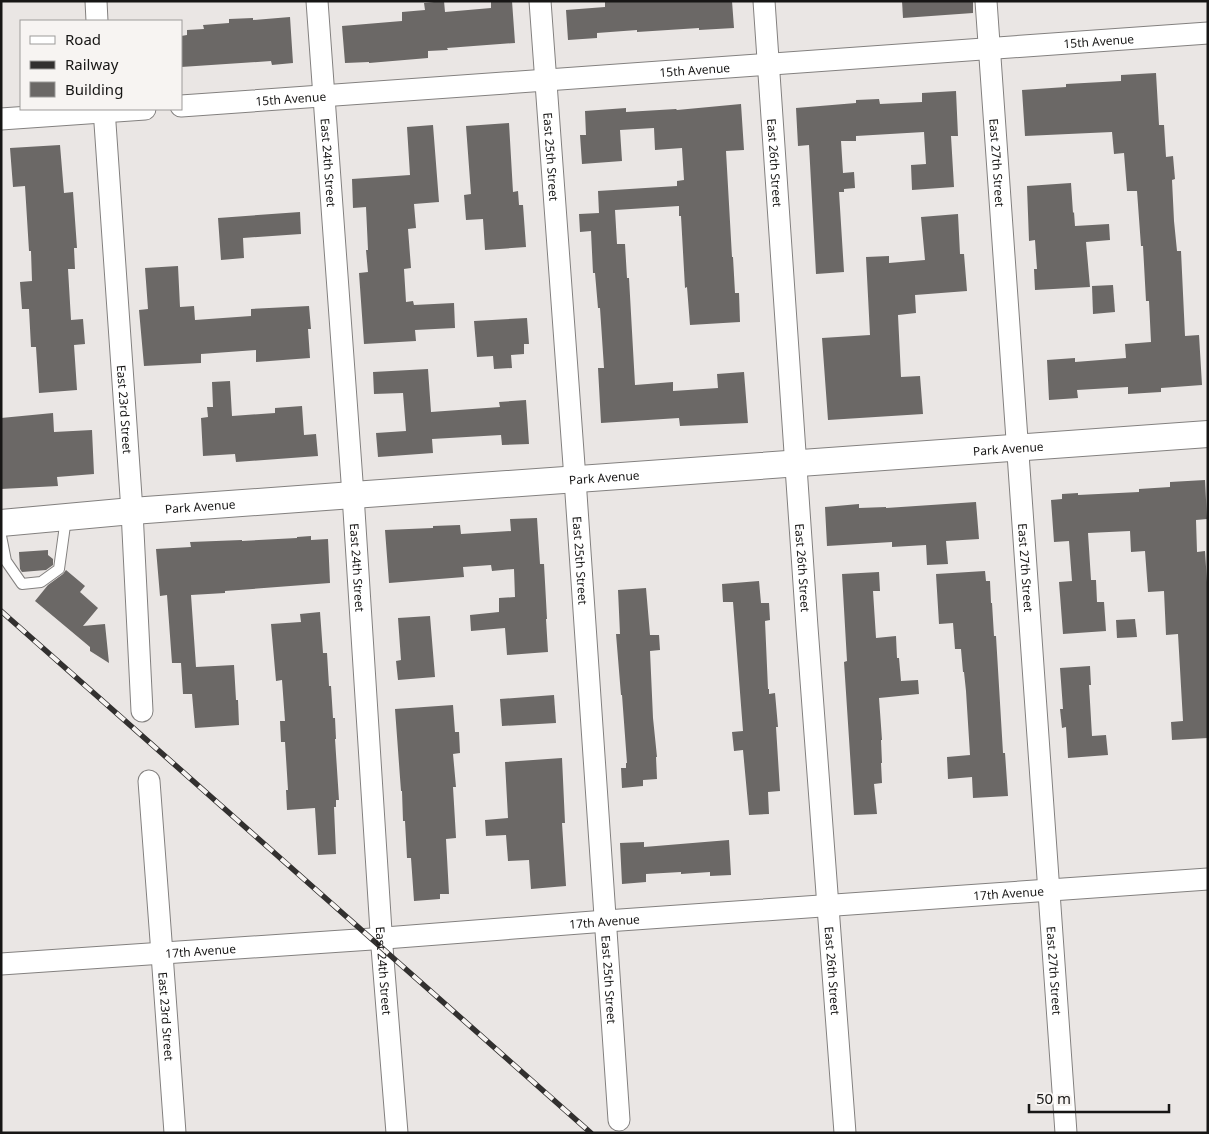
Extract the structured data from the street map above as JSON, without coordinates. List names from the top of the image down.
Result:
{
  "streets": {
    "street": [
      "15th Avenue",
      "East 25th Street",
      "East 24th Street",
      "East 26th Street",
      "East 27th Street",
      "East 23rd Street",
      "Park Avenue",
      "17th Avenue"
    ]
  },
  "crossings": [
    ["15th Avenue", "East 25th Street"],
    ["15th Avenue", "East 24th Street"],
    ["15th Avenue", "East 26th Street"],
    ["15th Avenue", "East 27th Street"],
    ["East 25th Street", "Park Avenue"],
    ["East 25th Street", "17th Avenue"],
    ["East 24th Street", "Park Avenue"],
    ["East 24th Street", "17th Avenue"],
    ["East 26th Street", "Park Avenue"],
    ["East 26th Street", "17th Avenue"],
    ["East 27th Street", "Park Avenue"],
    ["East 27th Street", "17th Avenue"],
    ["East 23rd Street", "Park Avenue"],
    ["East 23rd Street", "17th Avenue"]
  ],
  "legend": ["Road", "Railway", "Building"],
  "scale_bar": "50 m"
}
